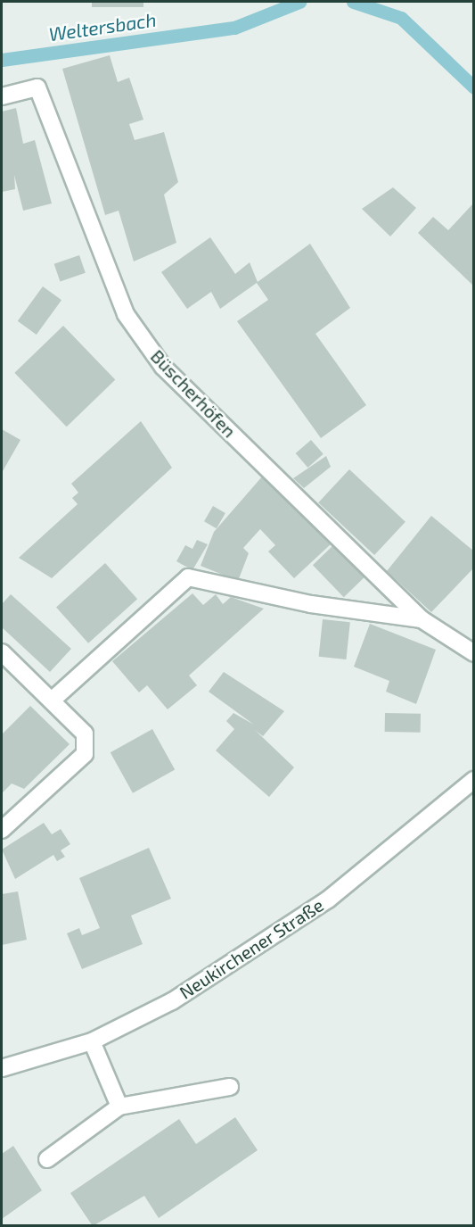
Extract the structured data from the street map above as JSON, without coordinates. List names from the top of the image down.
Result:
{
  "streets": {
    "street": ["Büscherhöfen", "Neukirchener Straße"]
  },
  "water": ["Weltersbach"]
}
